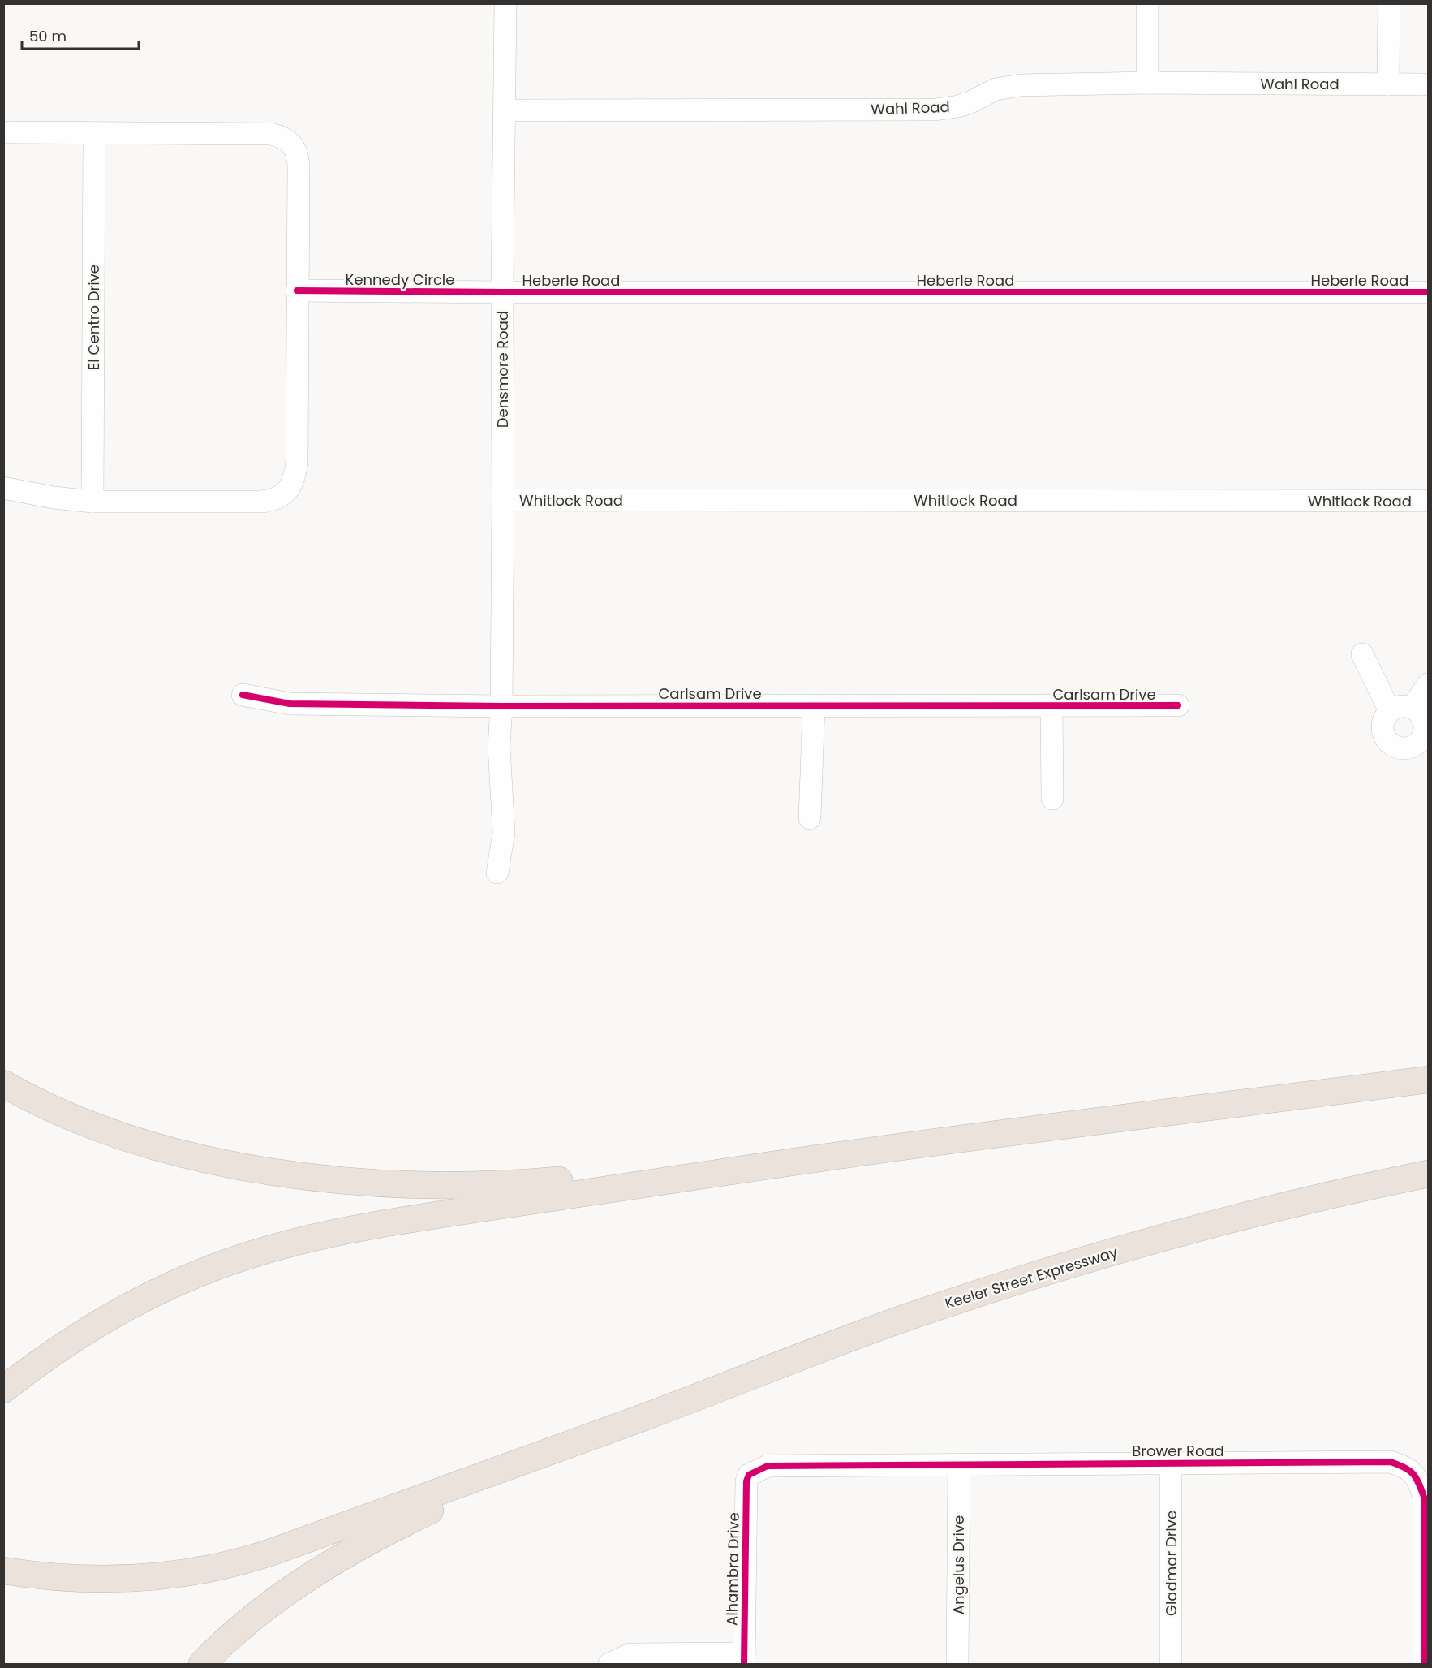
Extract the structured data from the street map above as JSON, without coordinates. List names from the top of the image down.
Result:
{
  "streets": {
    "highway": ["Keeler Street Expressway"],
    "street": [
      "Wahl Road",
      "Kennedy Circle",
      "Heberle Road",
      "El Centro Drive",
      "Densmore Road",
      "Whitlock Road",
      "Carlsam Drive",
      "Brower Road",
      "Gladmar Drive",
      "Angelus Drive",
      "Alhambra Drive"
    ]
  },
  "crossings": [
    ["Wahl Road", "Densmore Road"],
    ["Kennedy Circle", "Heberle Road"],
    ["Kennedy Circle", "Densmore Road"],
    ["Heberle Road", "Densmore Road"],
    ["Densmore Road", "Whitlock Road"],
    ["Densmore Road", "Carlsam Drive"],
    ["Brower Road", "Gladmar Drive"],
    ["Brower Road", "Angelus Drive"],
    ["Brower Road", "Alhambra Drive"]
  ],
  "scale_bar": "50 m"
}
